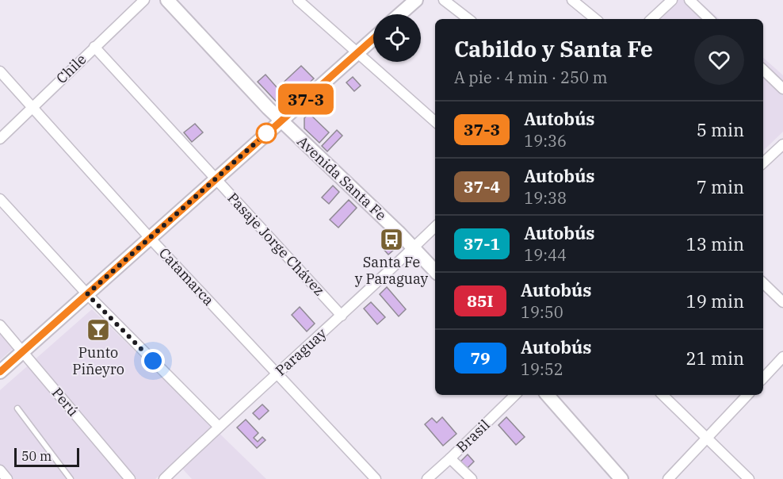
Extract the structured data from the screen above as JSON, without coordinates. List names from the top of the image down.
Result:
{
  "streets": {
    "street": [
      "Chile",
      "Avenida Santa Fe",
      "Pasaje Jorge Chávez",
      "Catamarca",
      "Paraguay",
      "Perú",
      "Brasil"
    ]
  },
  "crossings": [
    ["Chile", "Pasaje Jorge Chávez"],
    ["Chile", "Catamarca"],
    ["Avenida Santa Fe", "Paraguay"],
    ["Pasaje Jorge Chávez", "Paraguay"],
    ["Catamarca", "Paraguay"]
  ],
  "places": {
    "bus stop": ["Santa Fe y Paraguay"],
    "bar": ["Punto Piñeyro"]
  },
  "lines": ["bus line 37-3"],
  "scale_bar": "50 m",
  "page": {
    "on_map": "37-3",
    "heading": ["Cabildo y Santa Fe", "A pie · 4 min · 250 m"],
    "list": [
      {
        "mark": "37-3",
        "name": "Autobús",
        "note": "19:36",
        "value": "5 min"
      },
      {
        "mark": "37-4",
        "name": "Autobús",
        "note": "19:38",
        "value": "7 min"
      },
      {
        "mark": "37-1",
        "name": "Autobús",
        "note": "19:44",
        "value": "13 min"
      },
      {
        "mark": "85I",
        "name": "Autobús",
        "note": "19:50",
        "value": "19 min"
      },
      {
        "mark": "79",
        "name": "Autobús",
        "note": "19:52",
        "value": "21 min"
      }
    ],
    "scale": "50 m"
  }
}
